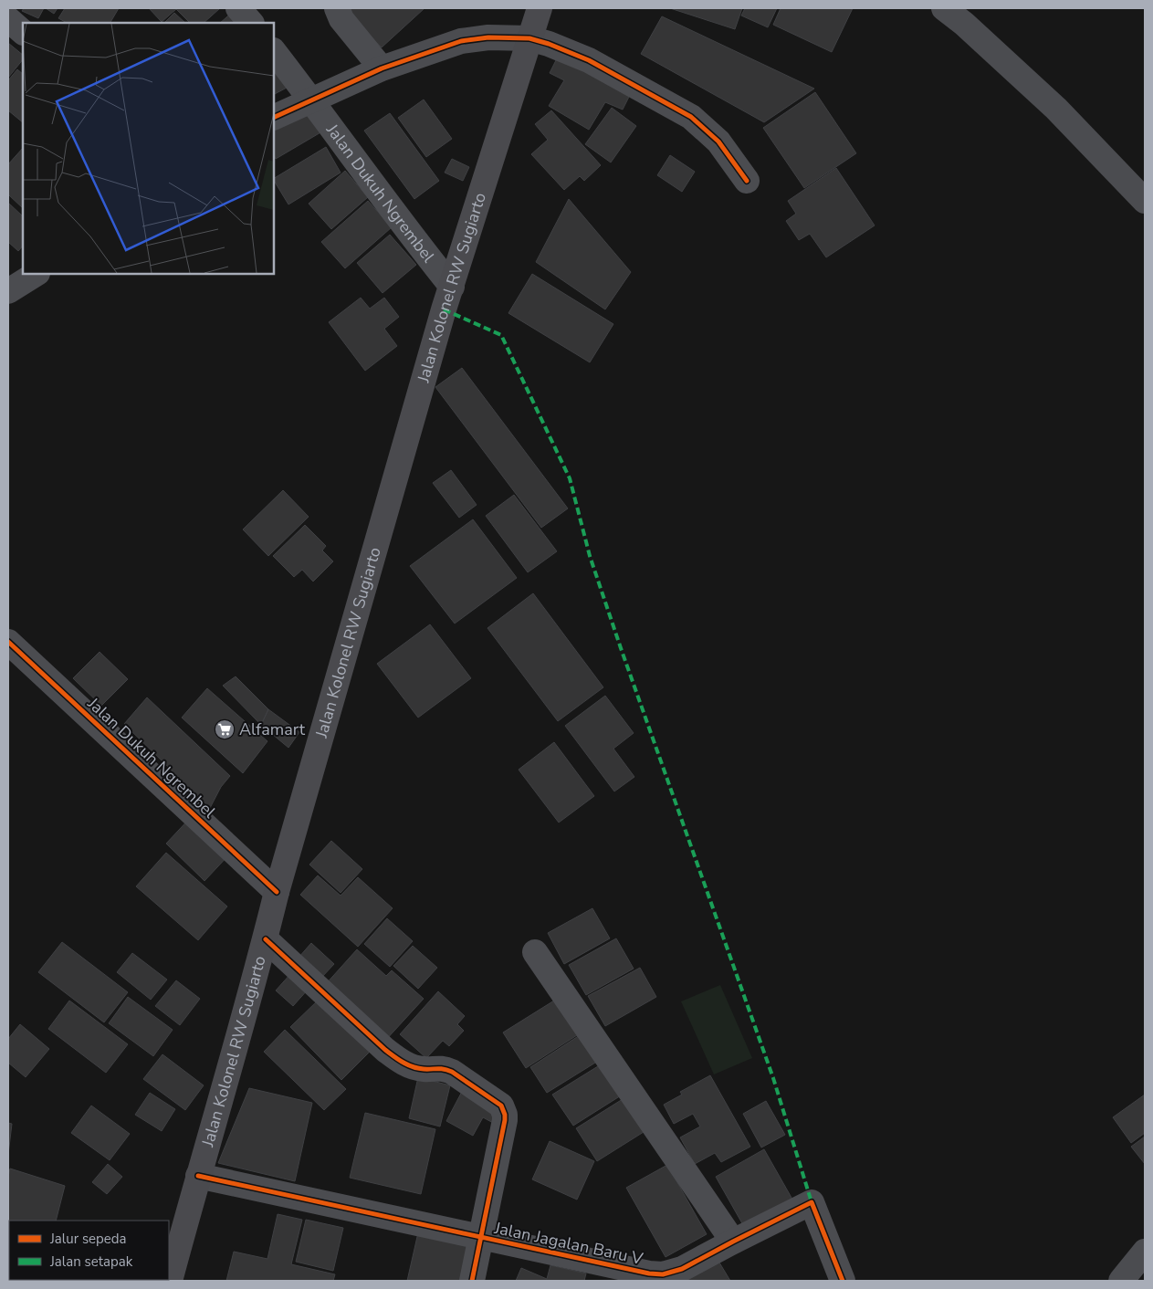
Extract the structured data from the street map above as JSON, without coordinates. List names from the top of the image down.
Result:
{
  "streets": {
    "main road": ["Jalan Kolonel RW Sugiarto"],
    "street": ["Jalan Dukuh Ngrembel", "Jalan Jagalan Baru V"]
  },
  "crossings": [
    ["Jalan Dukuh Ngrembel", "Jalan Kolonel RW Sugiarto"],
    ["Jalan Kolonel RW Sugiarto", "Jalan Jagalan Baru V"]
  ],
  "places": {
    "supermarket": ["Alfamart"]
  },
  "legend": ["Jalur sepeda", "Jalan setapak"]
}
